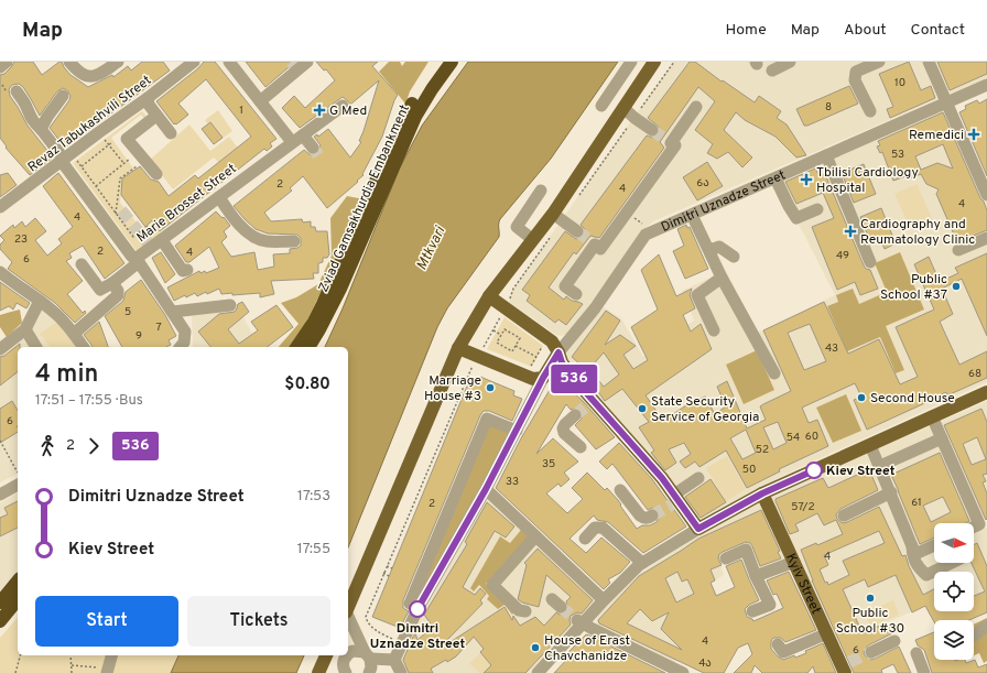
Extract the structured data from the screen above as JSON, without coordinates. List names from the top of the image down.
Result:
{
  "streets": {
    "highway": ["Zviad Gamsakhurdia Embankment"],
    "main road": ["Dimitri Uznadze Street", "Kyiv Street"],
    "street": ["Revaz Tabukashvili Street", "Marie Brosset Street"]
  },
  "water": ["Mtkvari"],
  "places": {
    "health": [
      "G Med",
      "Remedici",
      "Tbilisi Cardiology Hospital",
      "Cardiography and Reumatology Clinic"
    ],
    "other": [
      "Public School #37",
      "Marriage House #3",
      "Second House",
      "State Security Service of Georgia",
      "Kiev Street",
      "Public School #30",
      "Dimitri Uznadze Street",
      "House of Erast Chavchanidze"
    ]
  },
  "lines": ["bus line 536"],
  "house_numbers": [
    "10",
    "8",
    "1",
    "53",
    "6ა",
    "2",
    "4",
    "4",
    "4",
    "23",
    "2",
    "4",
    "49",
    "6",
    "5",
    "7",
    "9",
    "43",
    "68",
    "6",
    "60",
    "54",
    "52",
    "35",
    "50",
    "33",
    "61",
    "2",
    "57/2",
    "4",
    "4",
    "6",
    "4ა"
  ],
  "north": "right",
  "page": {
    "header": "Map",
    "nav": [
      "Home",
      "Map",
      "About",
      "Contact"
    ],
    "on_map": "536",
    "heading": ["4 min", "17:51 – 17:55 · Bus", "$0.80"],
    "legs": ["2", "536"],
    "list": [
      {
        "name": "Dimitri Uznadze Street",
        "value": "17:53"
      },
      {
        "name": "Kiev Street",
        "value": "17:55"
      }
    ],
    "buttons": ["Start", "Tickets"]
  }
}
